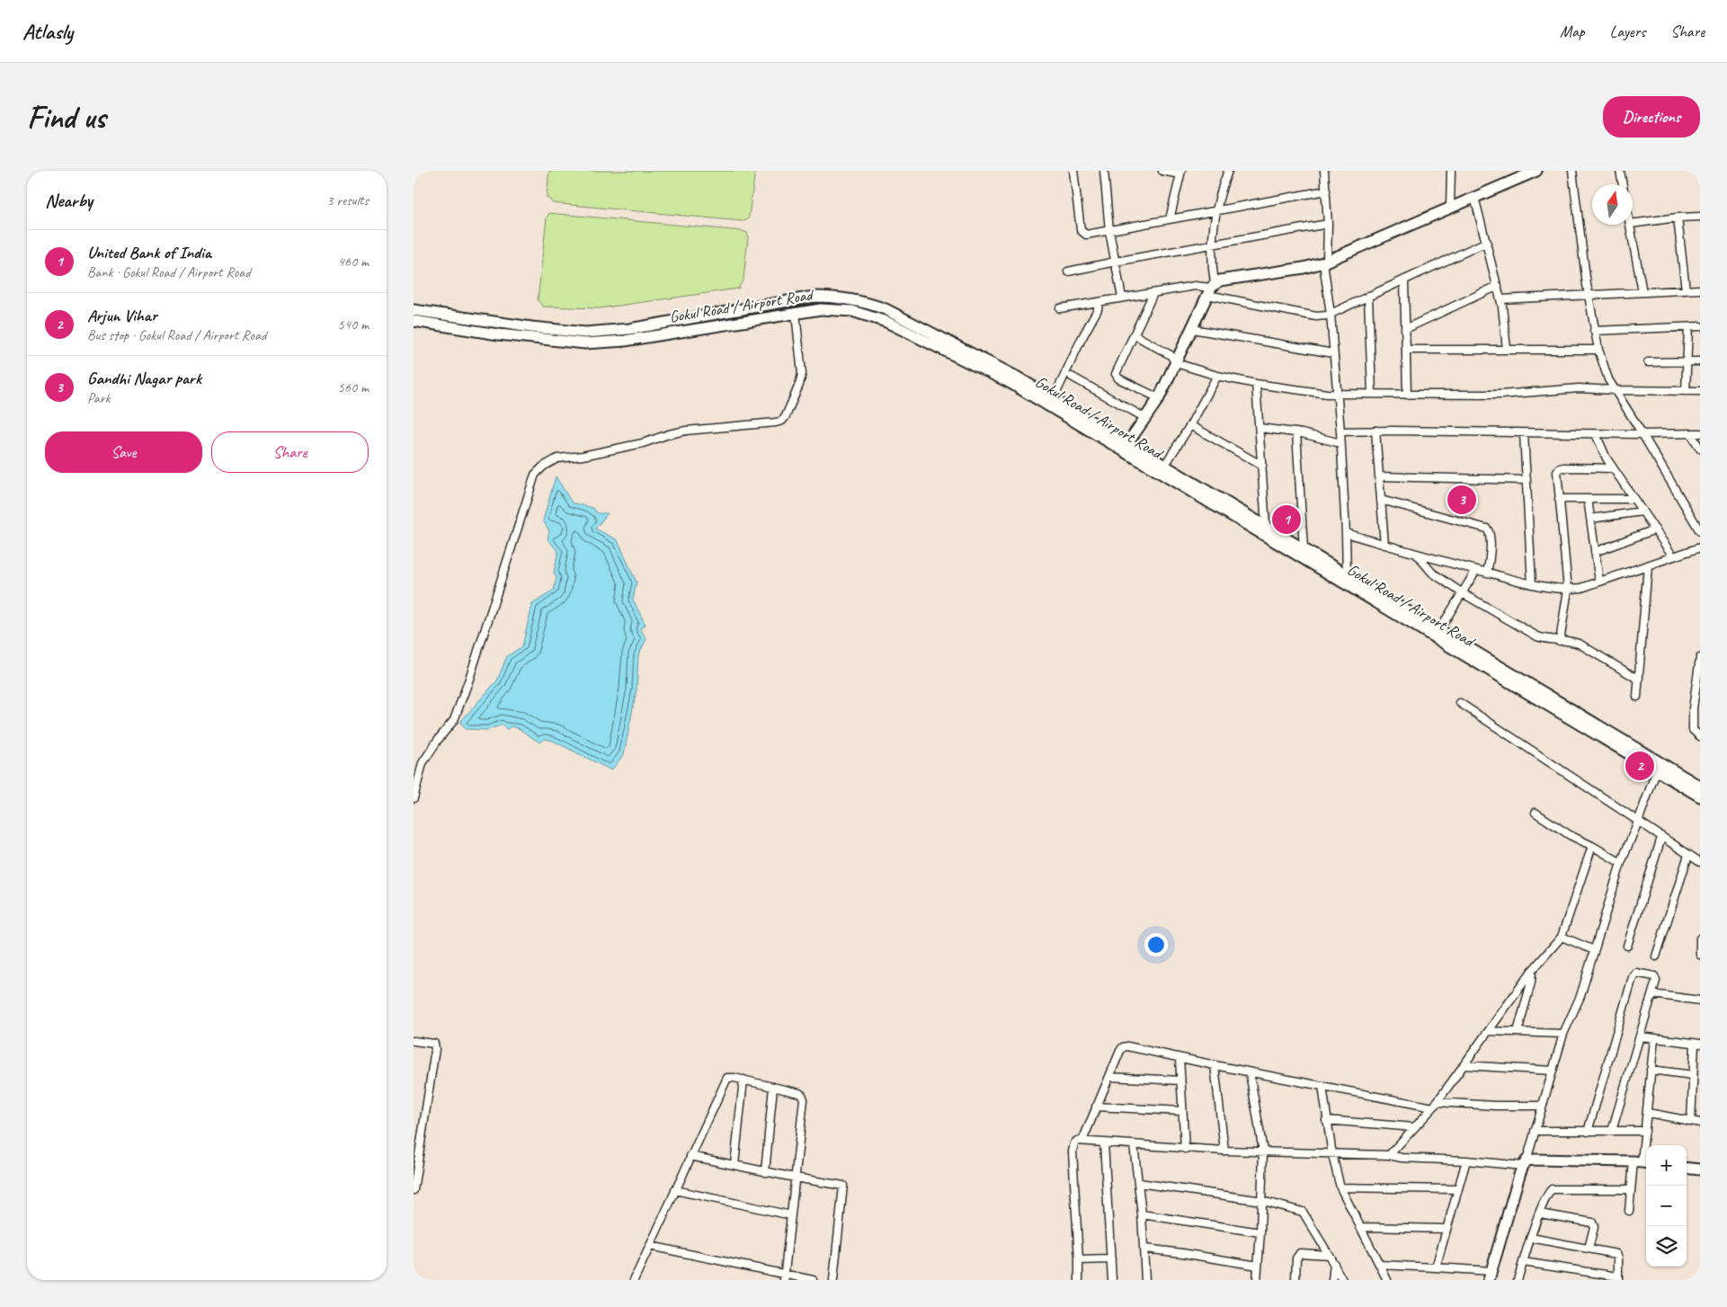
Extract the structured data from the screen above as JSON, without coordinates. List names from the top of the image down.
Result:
{
  "streets": {
    "main road": ["Gokul Road / Airport Road"]
  },
  "north": "top",
  "page": {
    "header": "Atlasly",
    "nav": ["Map", "Layers", "Share"],
    "buttons": [
      "Directions",
      ["Save", "Share"]
    ],
    "title": "Find us",
    "heading": ["Nearby", "3 results"],
    "list": [
      {
        "mark": "1",
        "name": "United Bank of India",
        "note": "Bank · Gokul Road / Airport Road",
        "value": "460 m"
      },
      {
        "mark": "2",
        "name": "Arjun Vihar",
        "note": "Bus stop · Gokul Road / Airport Road",
        "value": "540 m"
      },
      {
        "mark": "3",
        "name": "Gandhi Nagar park",
        "note": "Park",
        "value": "560 m"
      }
    ],
    "pins": ["3", "1", "2"],
    "map_buttons": ["+", "−"]
  }
}
